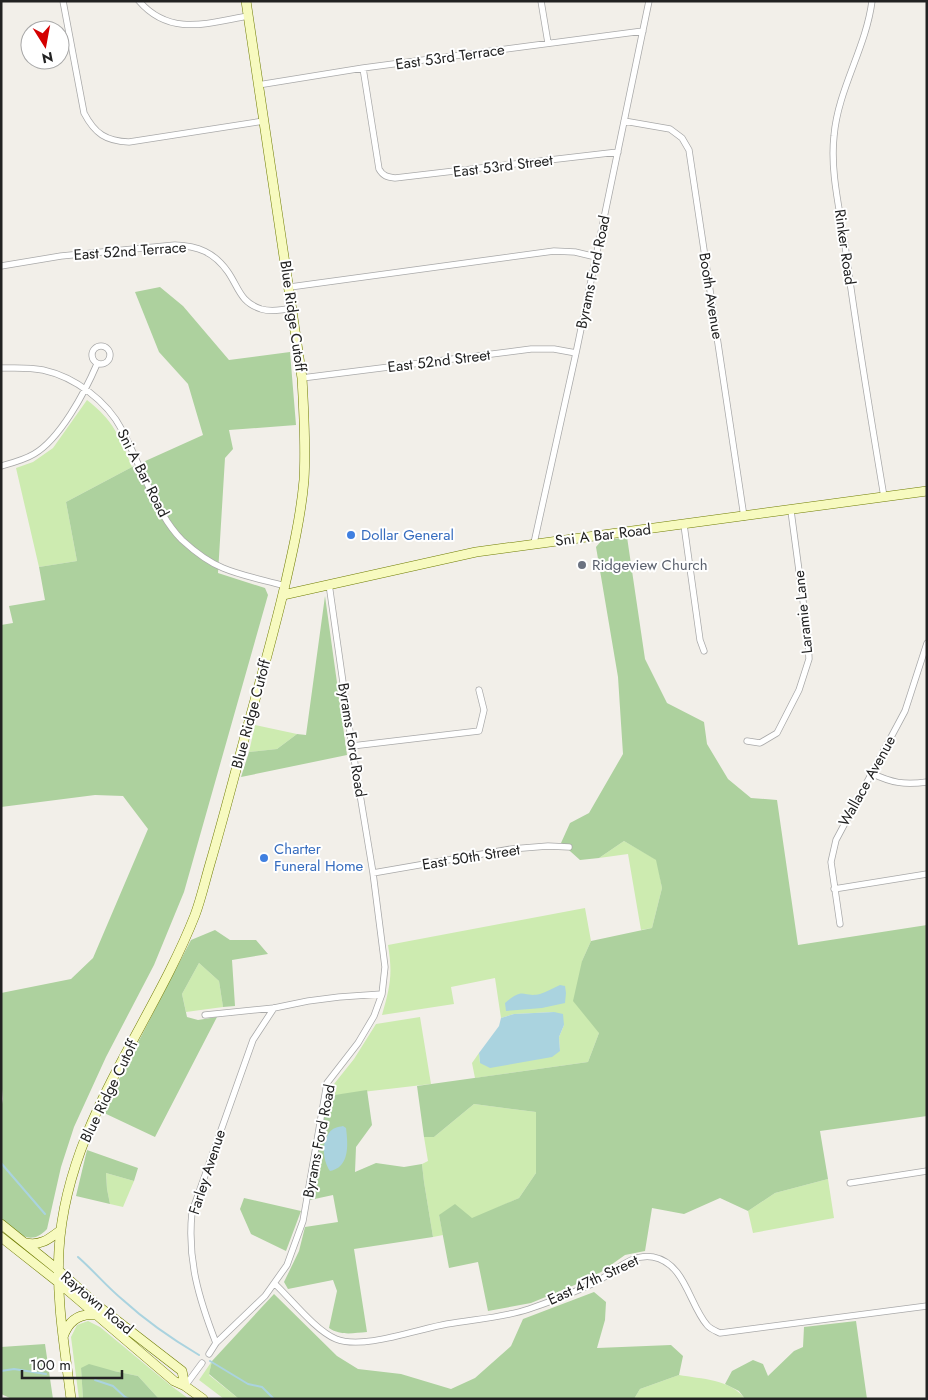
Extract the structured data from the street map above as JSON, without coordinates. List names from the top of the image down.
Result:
{
  "streets": {
    "main road": ["Blue Ridge Cutoff", "Sni A Bar Road", "Raytown Road"],
    "street": [
      "East 53rd Terrace",
      "East 53rd Street",
      "Rinker Road",
      "East 52nd Terrace",
      "Byrams Ford Road",
      "Booth Avenue",
      "East 52nd Street",
      "Laramie Lane",
      "Wallace Avenue",
      "East 50th Street",
      "Farley Avenue",
      "East 47th Street"
    ]
  },
  "crossings": [
    ["East 53rd Terrace", "East 53rd Street"],
    ["East 53rd Terrace", "Byrams Ford Road"],
    ["East 53rd Terrace", "Blue Ridge Cutoff"],
    ["East 53rd Street", "Byrams Ford Road"],
    ["Rinker Road", "Sni A Bar Road"],
    ["East 52nd Terrace", "Blue Ridge Cutoff"],
    ["Byrams Ford Road", "Booth Avenue"],
    ["Byrams Ford Road", "East 52nd Street"],
    ["Byrams Ford Road", "Sni A Bar Road"],
    ["Byrams Ford Road", "East 50th Street"],
    ["Byrams Ford Road", "Farley Avenue"],
    ["Byrams Ford Road", "East 47th Street"],
    ["Booth Avenue", "Sni A Bar Road"],
    ["Blue Ridge Cutoff", "East 52nd Street"],
    ["Blue Ridge Cutoff", "Sni A Bar Road"],
    ["Blue Ridge Cutoff", "Raytown Road"],
    ["Sni A Bar Road", "Laramie Lane"]
  ],
  "places": ["Dollar General", "Ridgeview Church", "Charter Funeral Home"],
  "scale_bar": "100 m",
  "north": "bottom"
}
